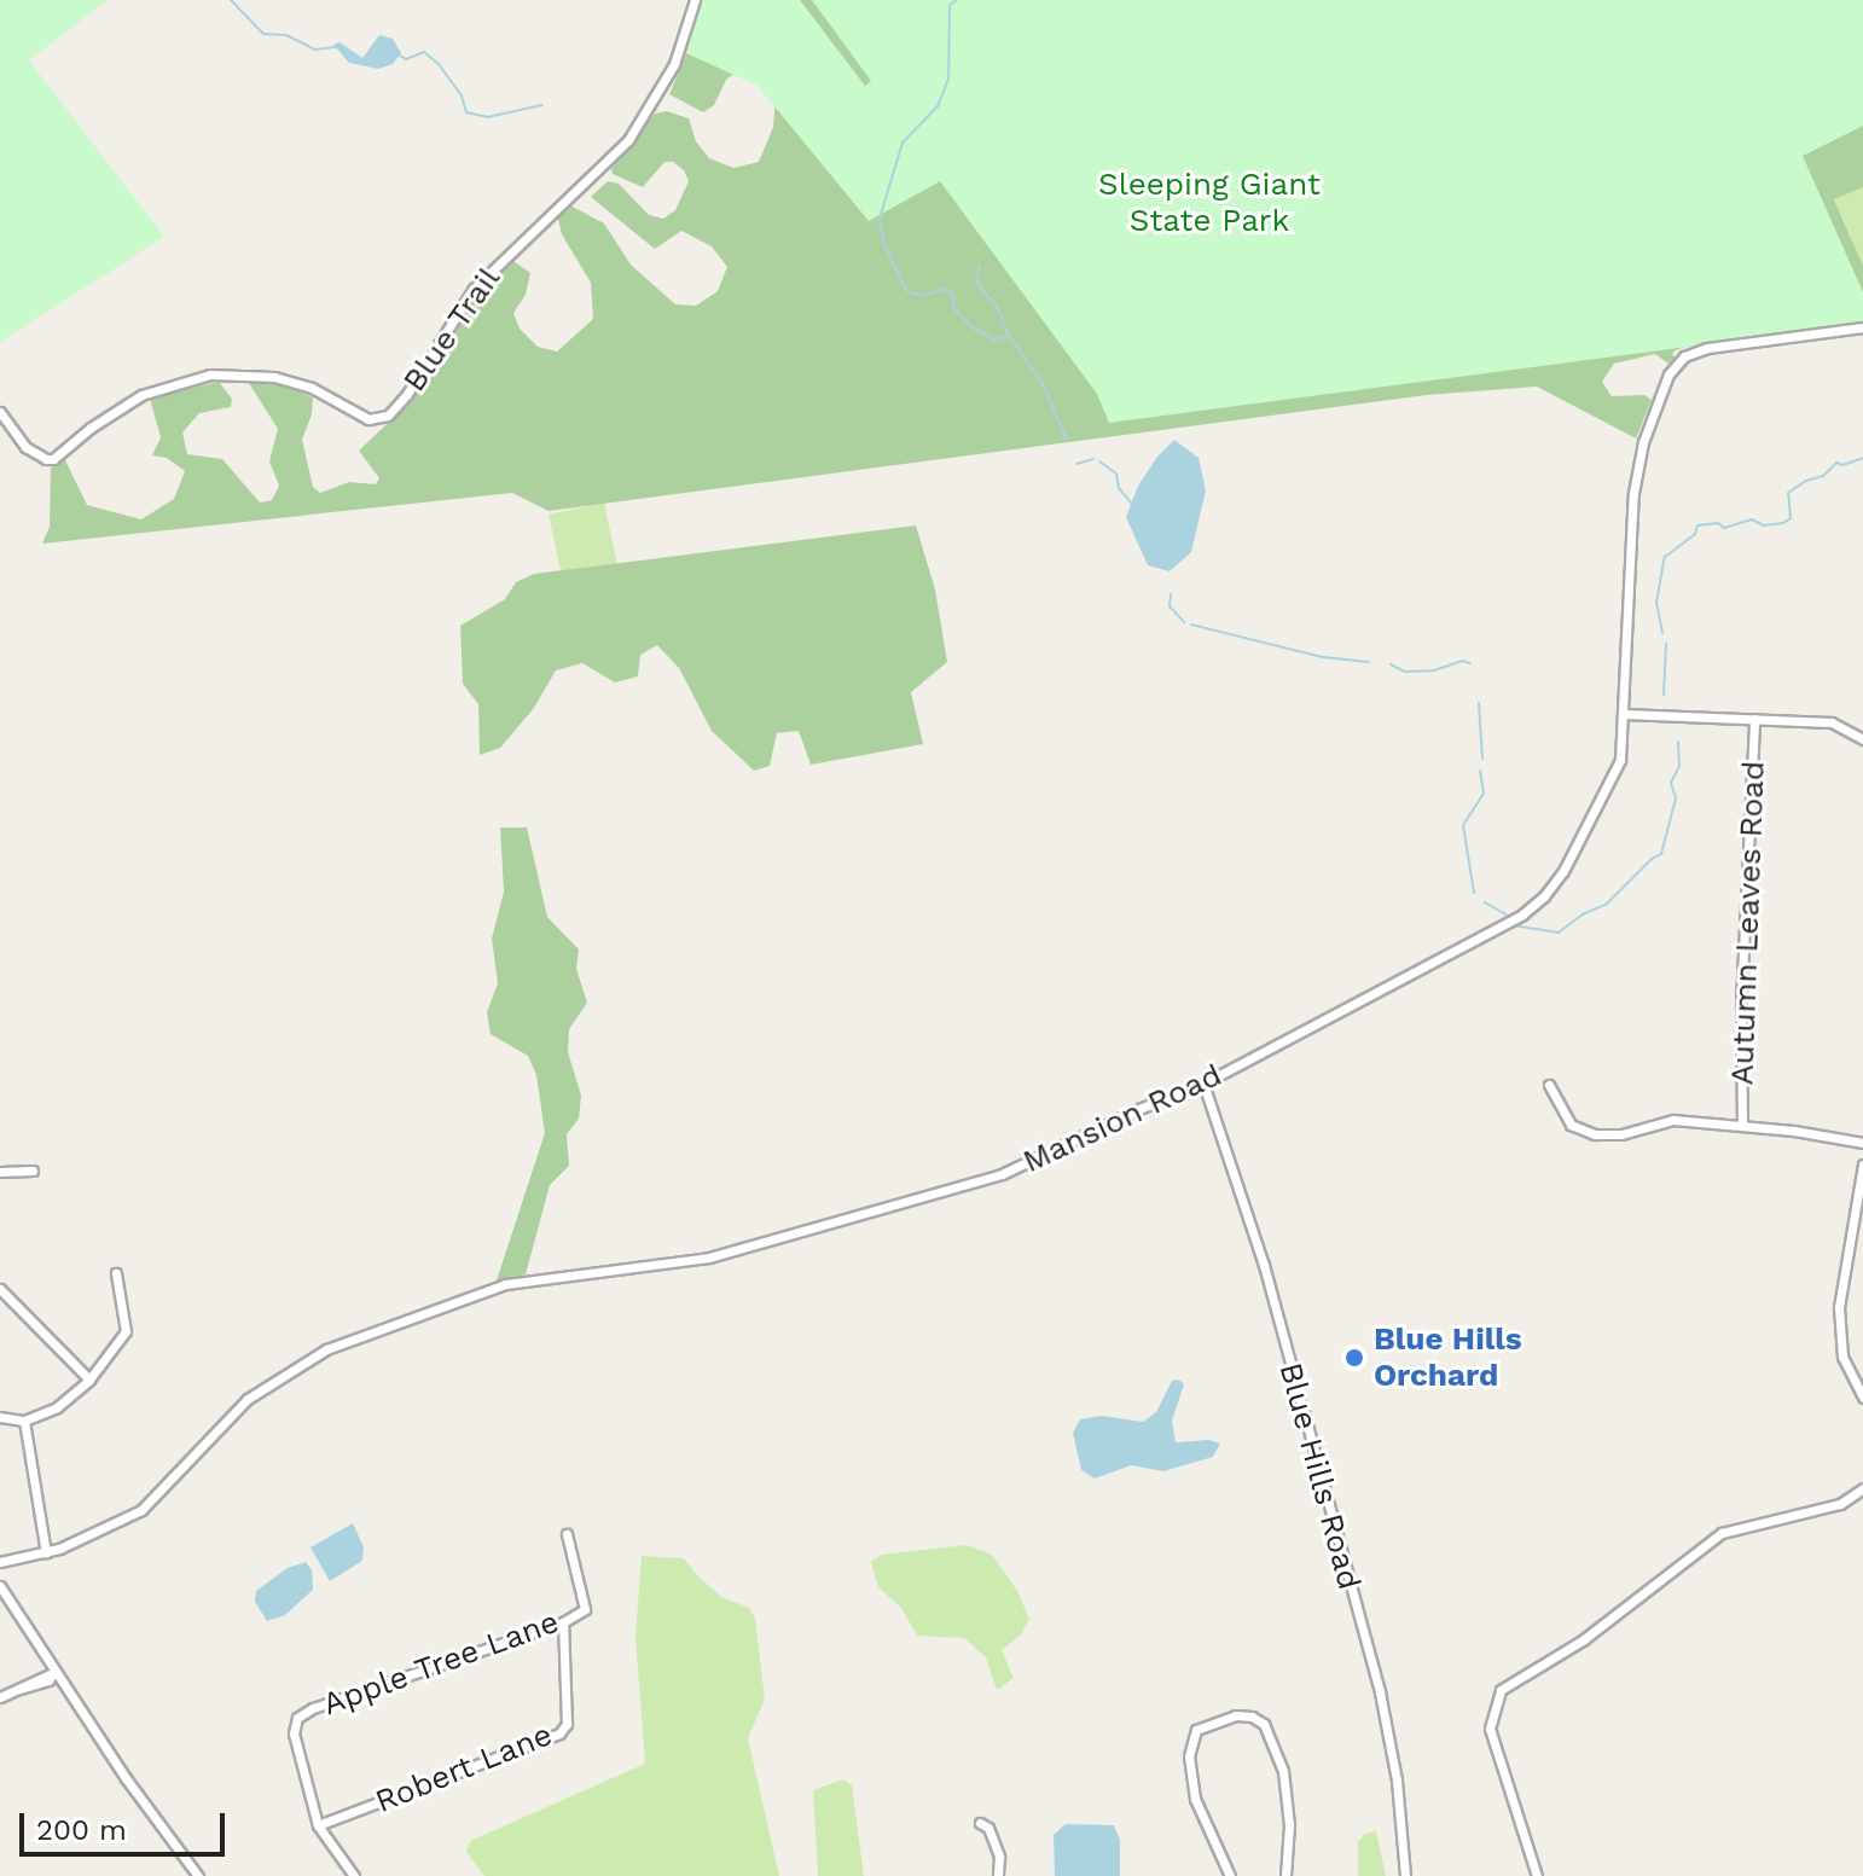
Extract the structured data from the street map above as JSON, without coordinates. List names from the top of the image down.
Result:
{
  "streets": {
    "street": [
      "Blue Trail",
      "Autumn Leaves Road",
      "Mansion Road",
      "Blue Hills Road",
      "Apple Tree Lane",
      "Robert Lane"
    ]
  },
  "crossings": [
    ["Mansion Road", "Blue Hills Road"],
    ["Apple Tree Lane", "Robert Lane"]
  ],
  "parks": ["Sleeping Giant State Park"],
  "places": ["Blue Hills Orchard"],
  "scale_bar": "200 m"
}
